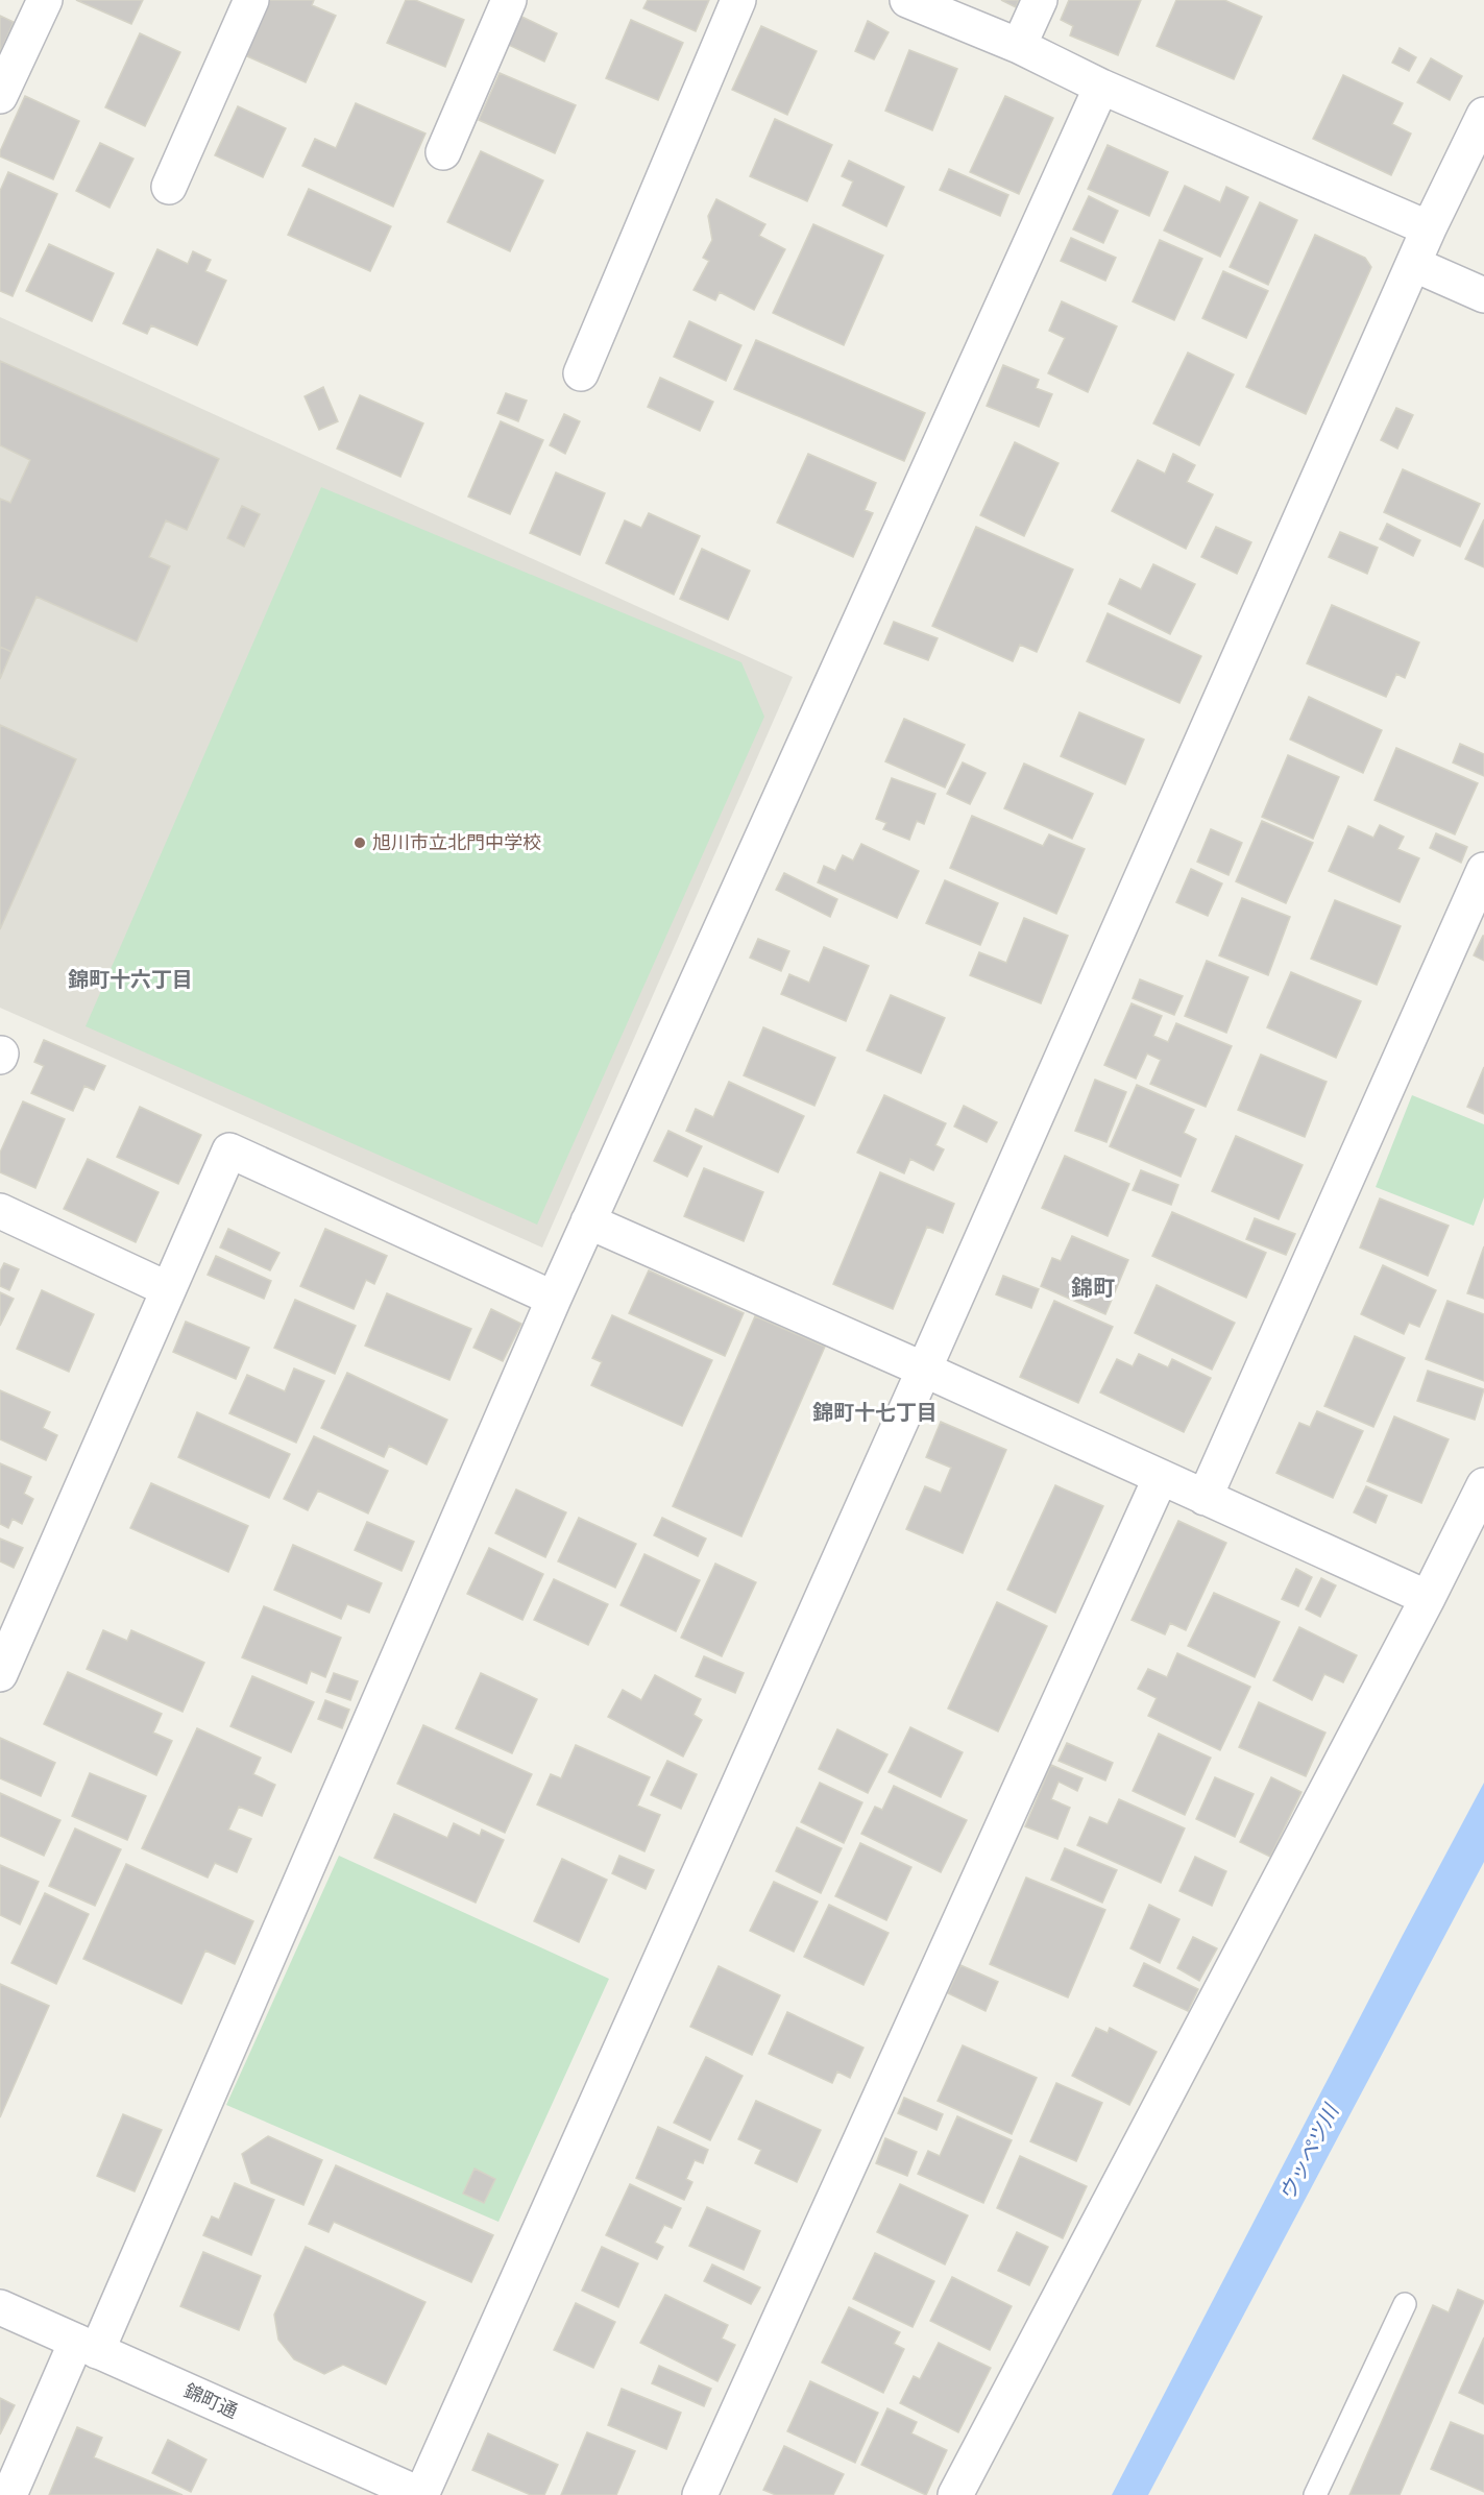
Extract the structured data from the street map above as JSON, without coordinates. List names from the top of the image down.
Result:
{
  "streets": {
    "street": ["錦町通"]
  },
  "districts": ["錦町十六丁目", "錦町", "錦町十七丁目"],
  "water": ["ウッペツ川"],
  "places": ["旭川市立北門中学校"]
}
